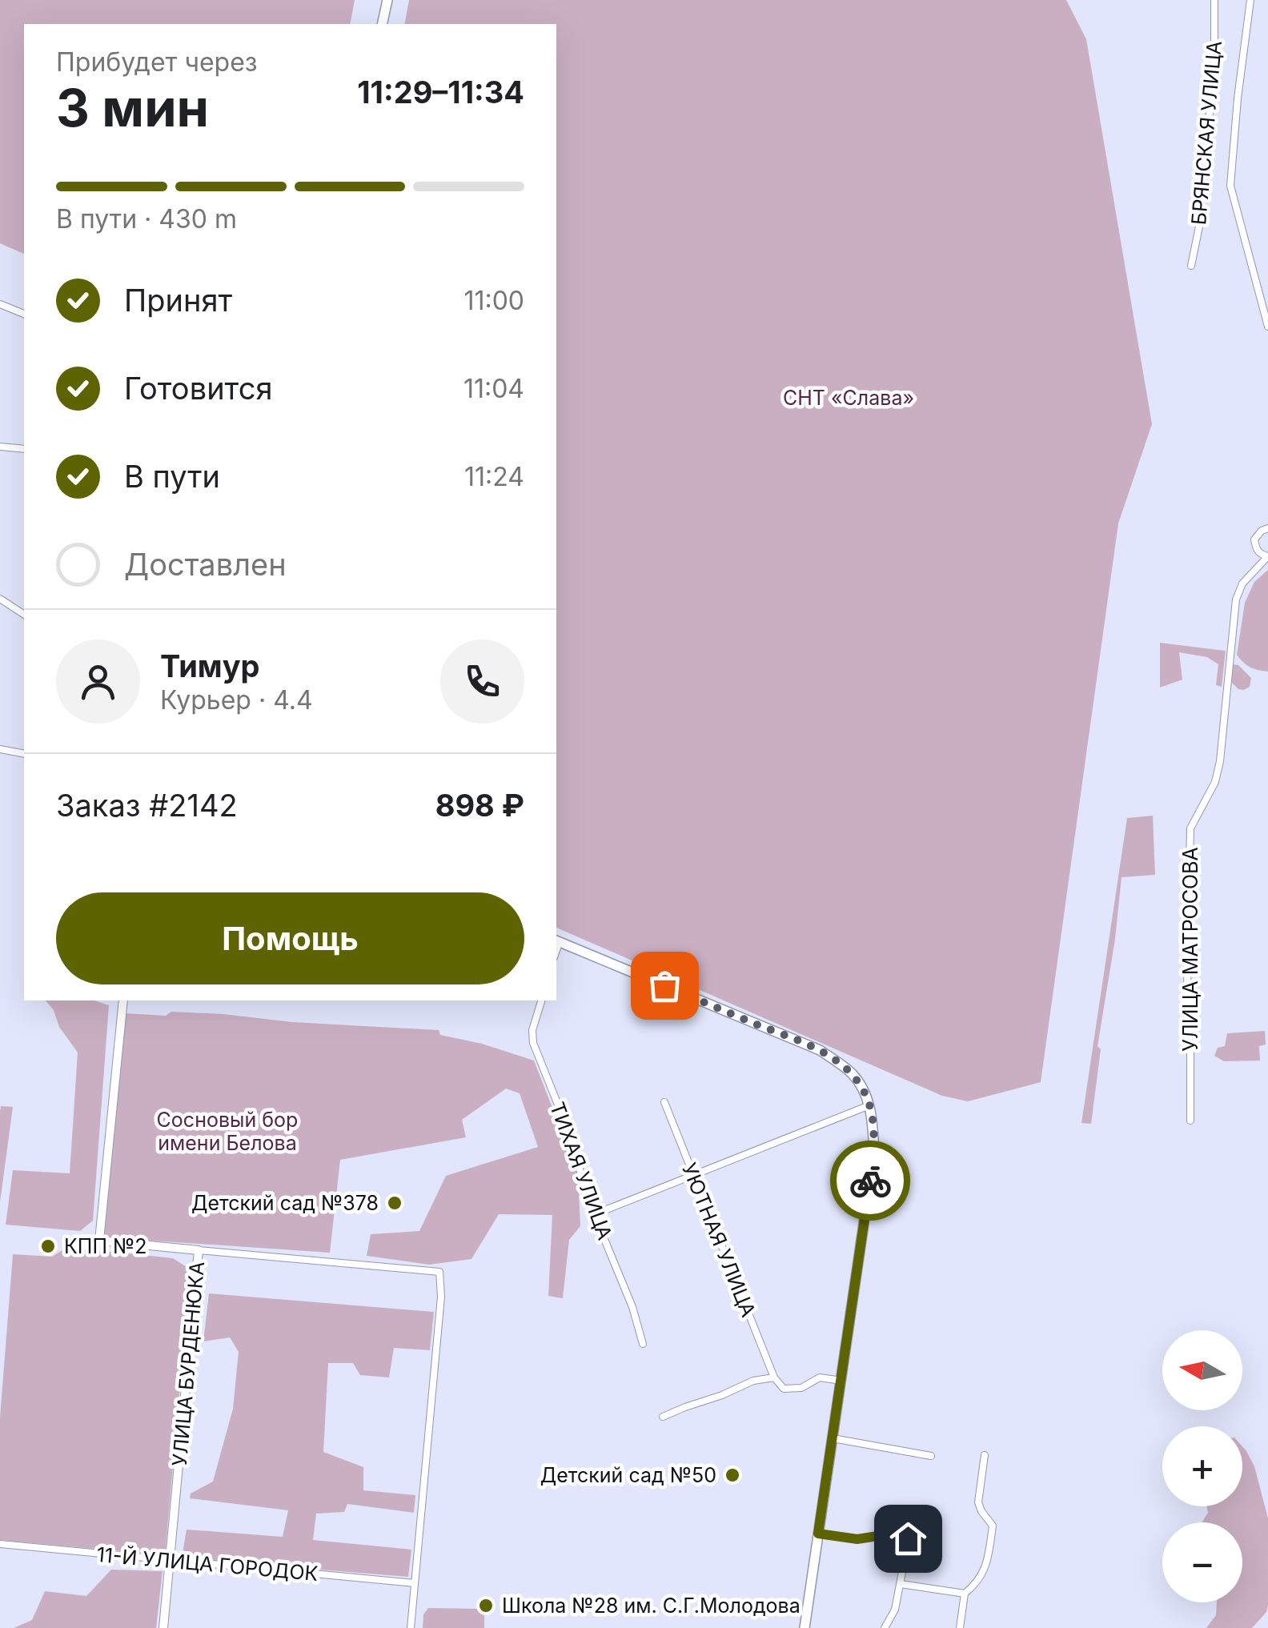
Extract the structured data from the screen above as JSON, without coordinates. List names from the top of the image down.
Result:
{
  "streets": {
    "street": [
      "БРЯНСКАЯ УЛИЦА",
      "УЛИЦА МАТРОСОВА",
      "ТИХАЯ УЛИЦА",
      "УЮТНАЯ УЛИЦА",
      "УЛИЦА БУРДЕНЮКА",
      "11-Й УЛИЦА ГОРОДОК"
    ]
  },
  "crossings": [
    ["УЛИЦА БУРДЕНЮКА", "11-Й УЛИЦА ГОРОДОК"]
  ],
  "parks": ["СНТ «Слава»", "Сосновый бор имени Белова"],
  "places": [
    "Детский сад №378",
    "КПП №2",
    "Детский сад №50",
    "Школа №28 им. С.Г.Молодова"
  ],
  "north": "left",
  "page": {
    "heading": ["3 мин", "Прибудет через", "11:29–11:34"],
    "panel": [
      "Тимур",
      "Курьер · 4.4",
      "Заказ #2142",
      "898 ₽"
    ],
    "bar": "В пути · 430 m",
    "list": [
      ["Принят", "11:00"],
      ["Готовится", "11:04"],
      ["В пути", "11:24"],
      "Доставлен"
    ],
    "buttons": "Помощь",
    "map_buttons": ["+", "−"]
  }
}
